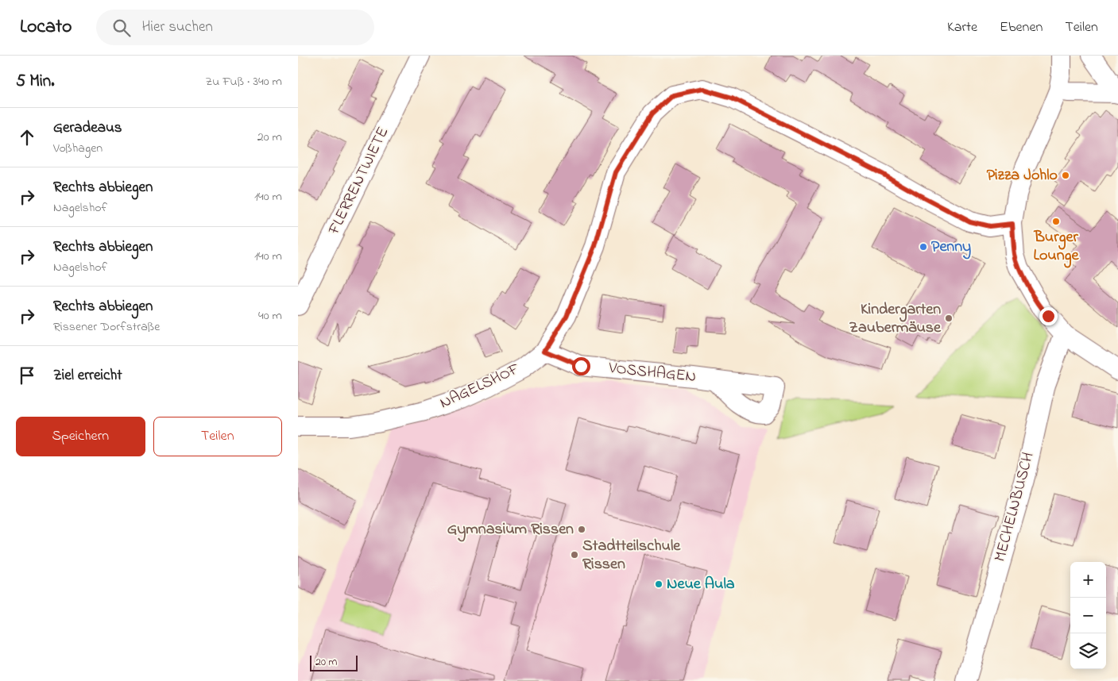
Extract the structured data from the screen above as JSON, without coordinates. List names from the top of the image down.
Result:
{
  "streets": {
    "street": [
      "FLERRENTWIETE",
      "VOSSHAGEN",
      "NAGELSHOF",
      "MECHELNBUSCH"
    ]
  },
  "crossings": [
    ["VOSSHAGEN", "NAGELSHOF"]
  ],
  "places": [
    "Pizza Johlo",
    "Burger Lounge",
    "Penny",
    "Kindergarten Zaubermäuse",
    "Gymnasium Rissen",
    "Stadtteilschule Rissen",
    "Neue Aula"
  ],
  "scale_bar": "20 m",
  "page": {
    "header": "Locato",
    "search": "Hier suchen",
    "nav": ["Karte", "Ebenen", "Teilen"],
    "heading": ["5 Min.", "Zu Fuß · 340 m"],
    "list": [
      ["Geradeaus", "Voßhagen", "20 m"],
      ["Rechts abbiegen", "Nagelshof", "140 m"],
      ["Rechts abbiegen", "Nagelshof", "140 m"],
      ["Rechts abbiegen", "Rissener Dorfstraße", "40 m"],
      "Ziel erreicht"
    ],
    "buttons": ["Speichern", "Teilen"],
    "map_buttons": ["+", "−"],
    "scale": "20 m"
  }
}
